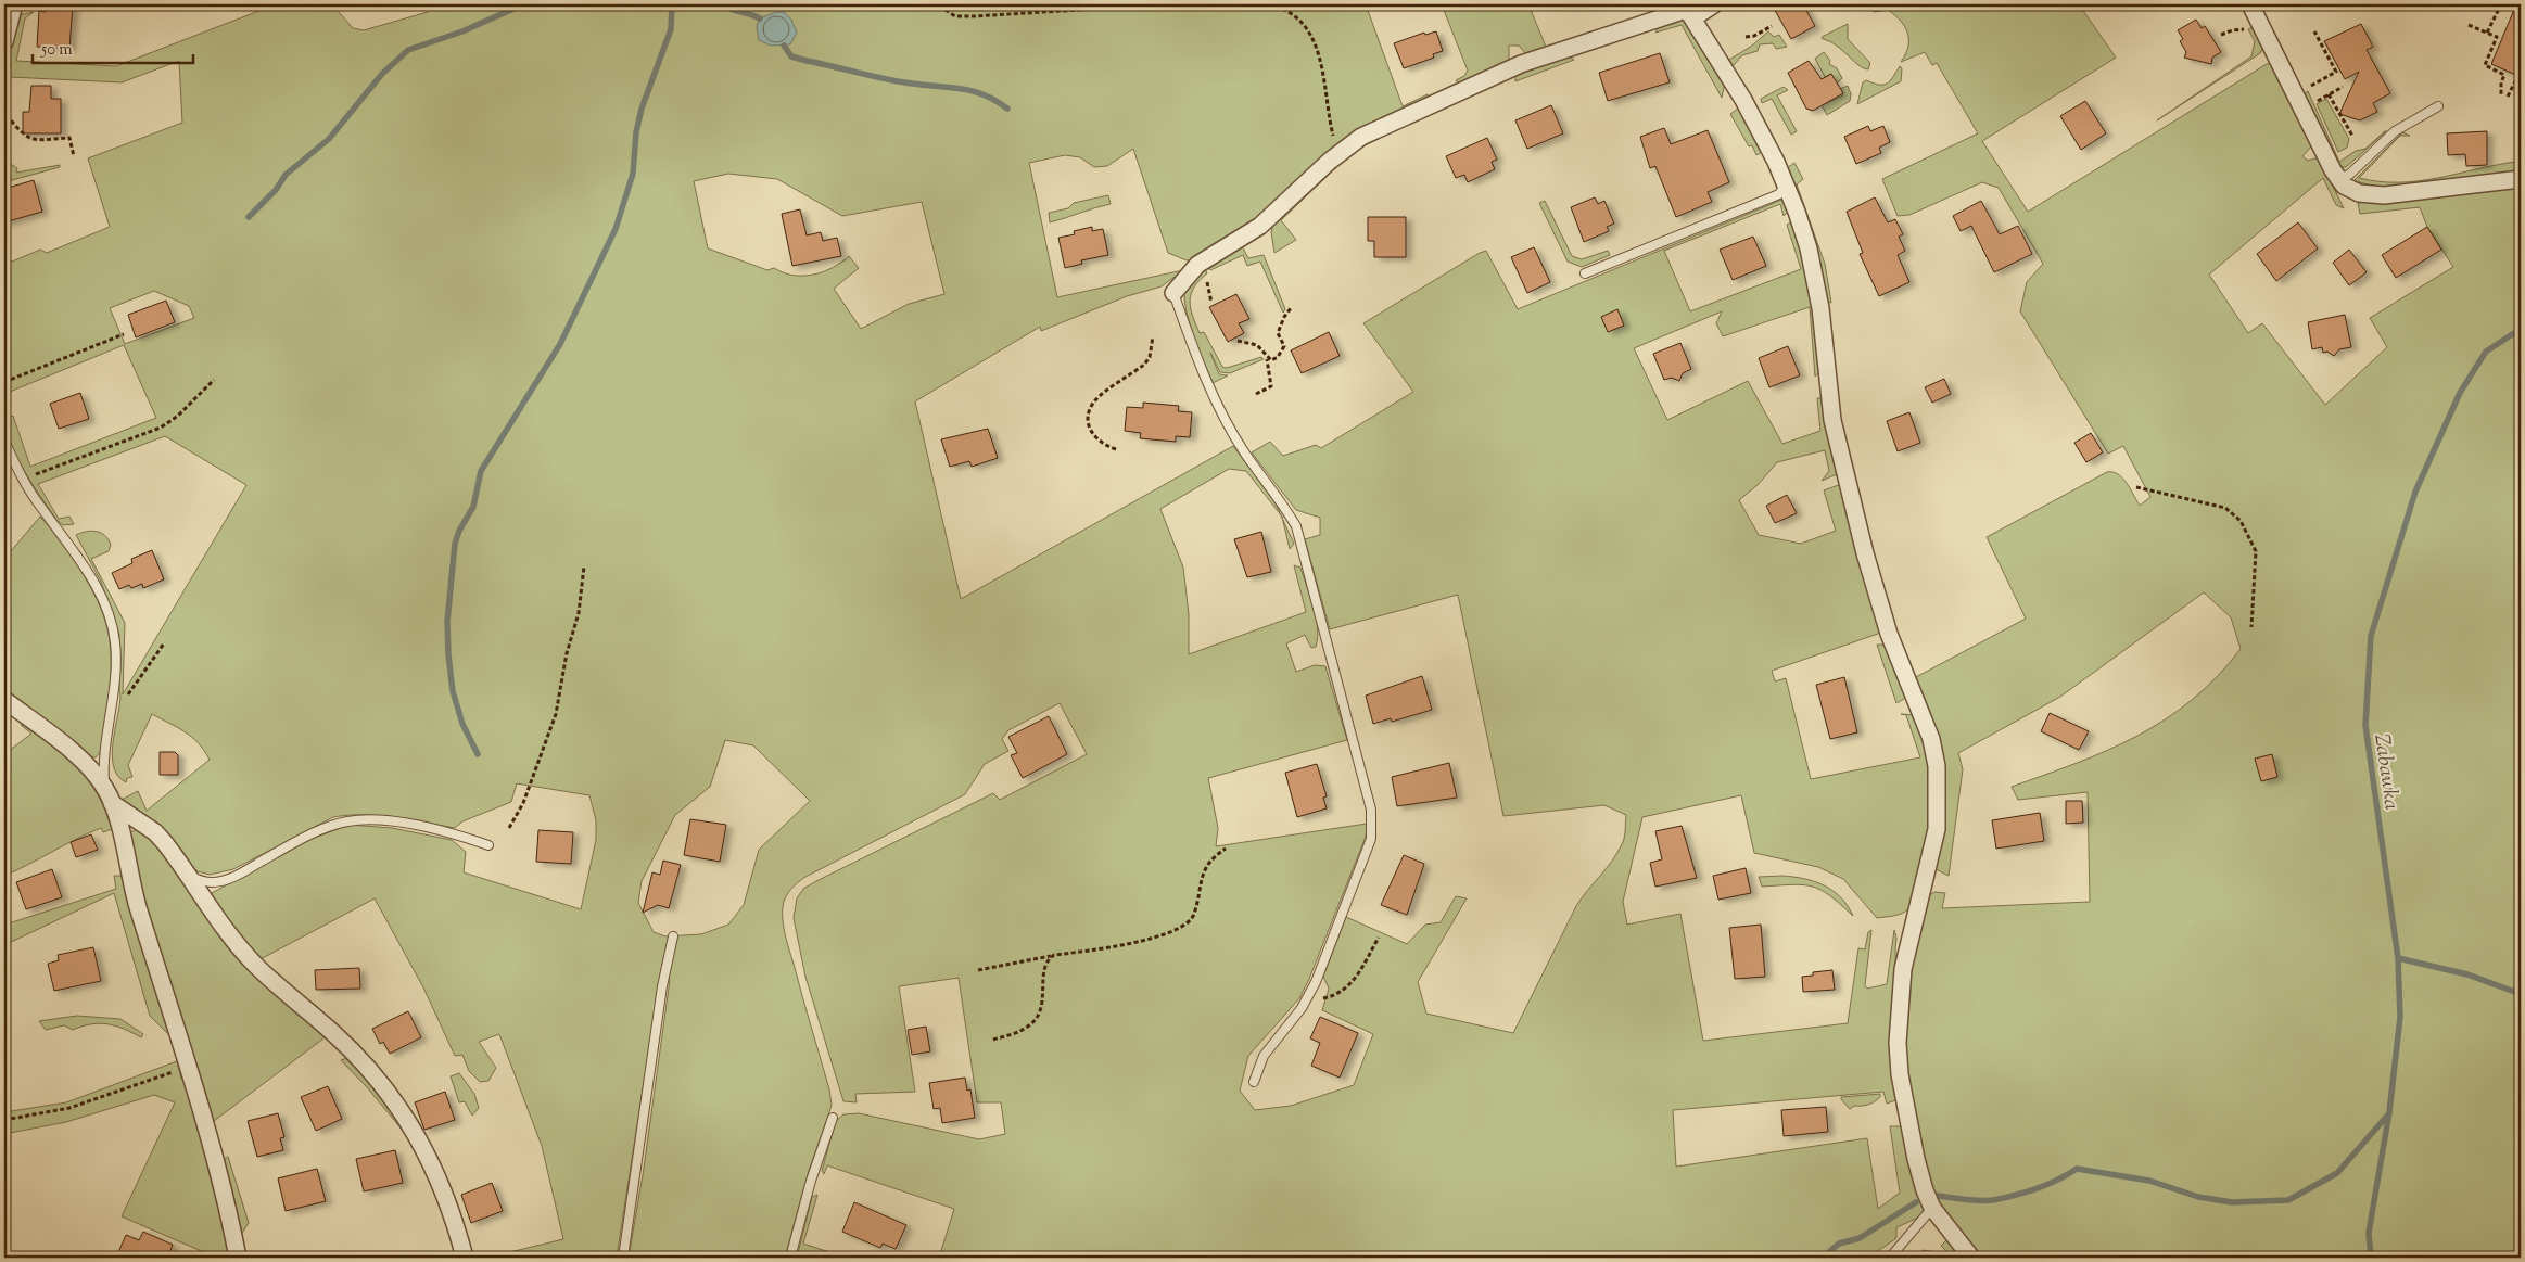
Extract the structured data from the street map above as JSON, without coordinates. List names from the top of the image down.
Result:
{
  "water": ["Zabawka"],
  "scale_bar": "50 m"
}
